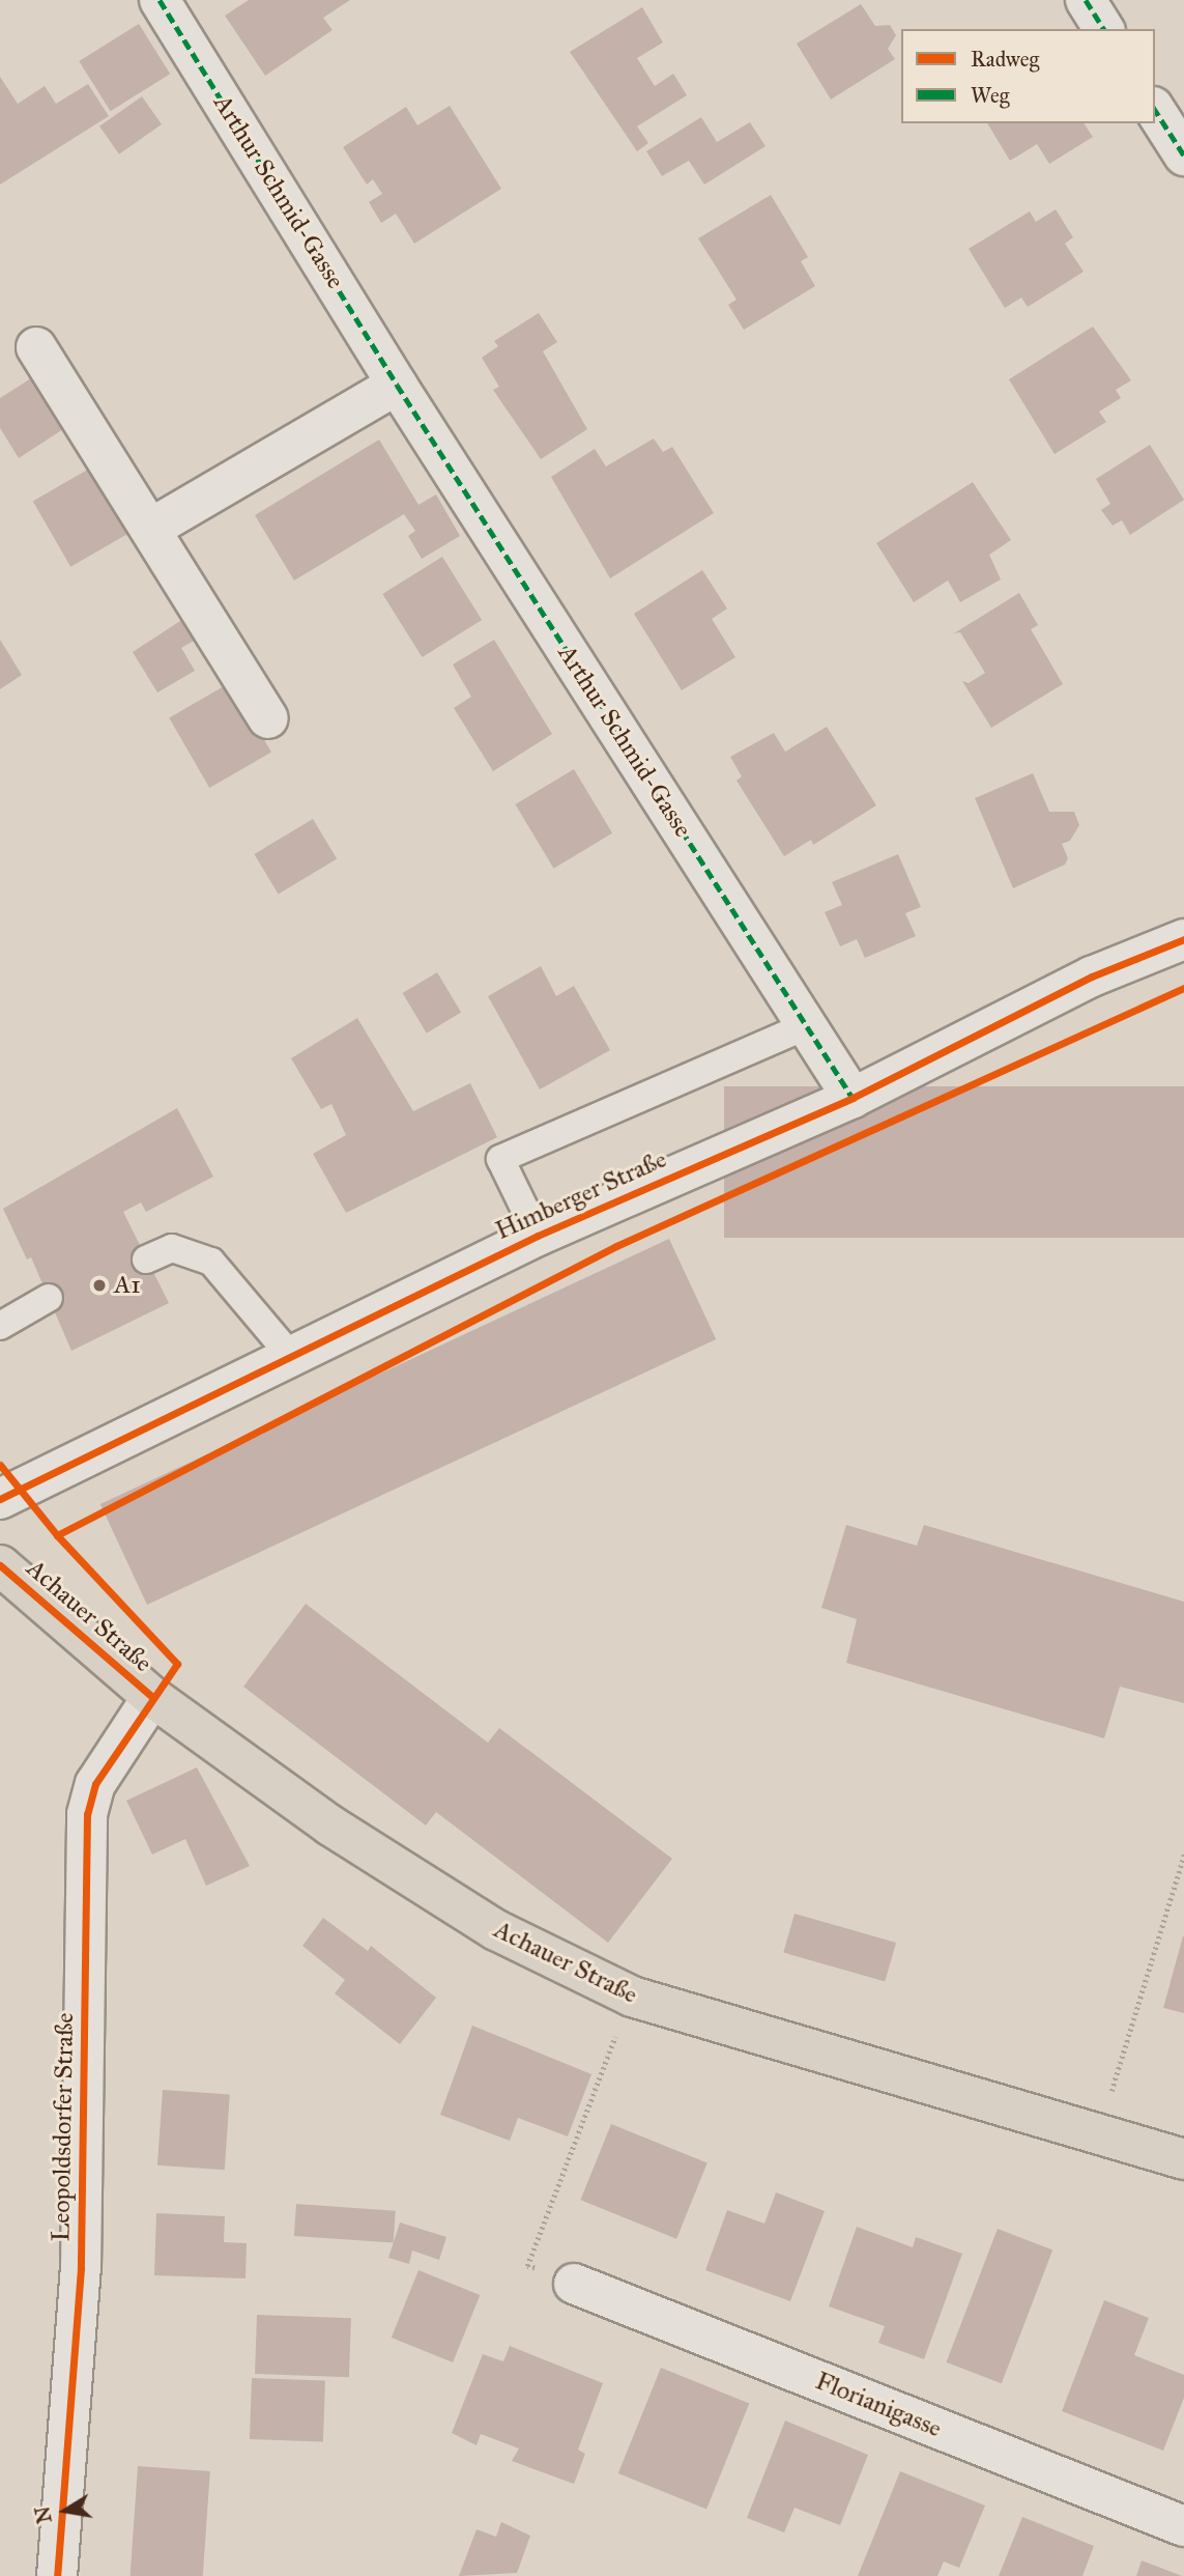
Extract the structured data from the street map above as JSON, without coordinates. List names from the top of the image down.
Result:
{
  "streets": {
    "main road": ["Achauer Straße"],
    "street": [
      "Arthur Schmid-Gasse",
      "Himberger Straße",
      "Leopoldsdorfer Straße",
      "Florianigasse"
    ]
  },
  "crossings": [
    ["Arthur Schmid-Gasse", "Himberger Straße"],
    ["Achauer Straße", "Leopoldsdorfer Straße"]
  ],
  "places": ["A1"],
  "legend": ["Radweg", "Weg"],
  "north": "left"
}
